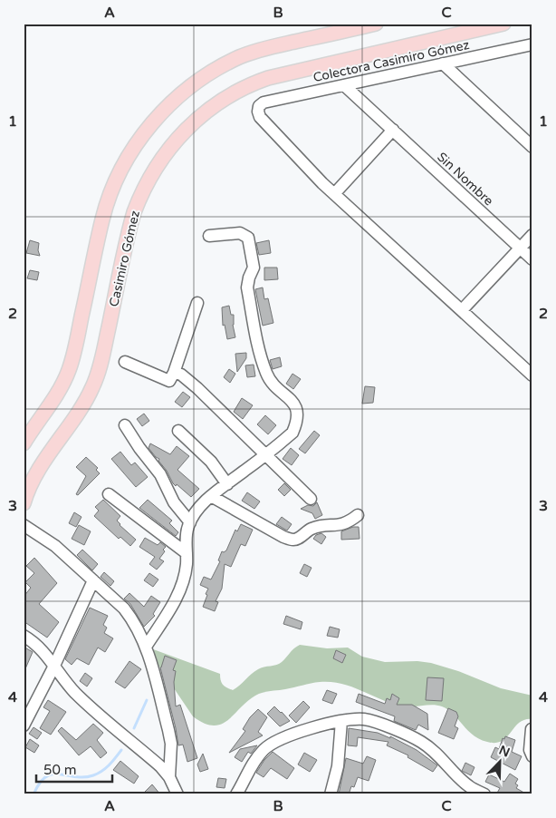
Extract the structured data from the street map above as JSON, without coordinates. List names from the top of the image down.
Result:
{
  "streets": {
    "main road": ["Casimiro Gómez"],
    "street": ["Colectora Casimiro Gómez", "Sin Nombre"]
  },
  "crossings": [
    ["Colectora Casimiro Gómez", "Sin Nombre"]
  ],
  "scale_bar": "50 m",
  "north": "top right",
  "grid": {
    "columns": ["A", "B", "C"],
    "rows": [
      "1",
      "2",
      "3",
      "4"
    ]
  }
}
